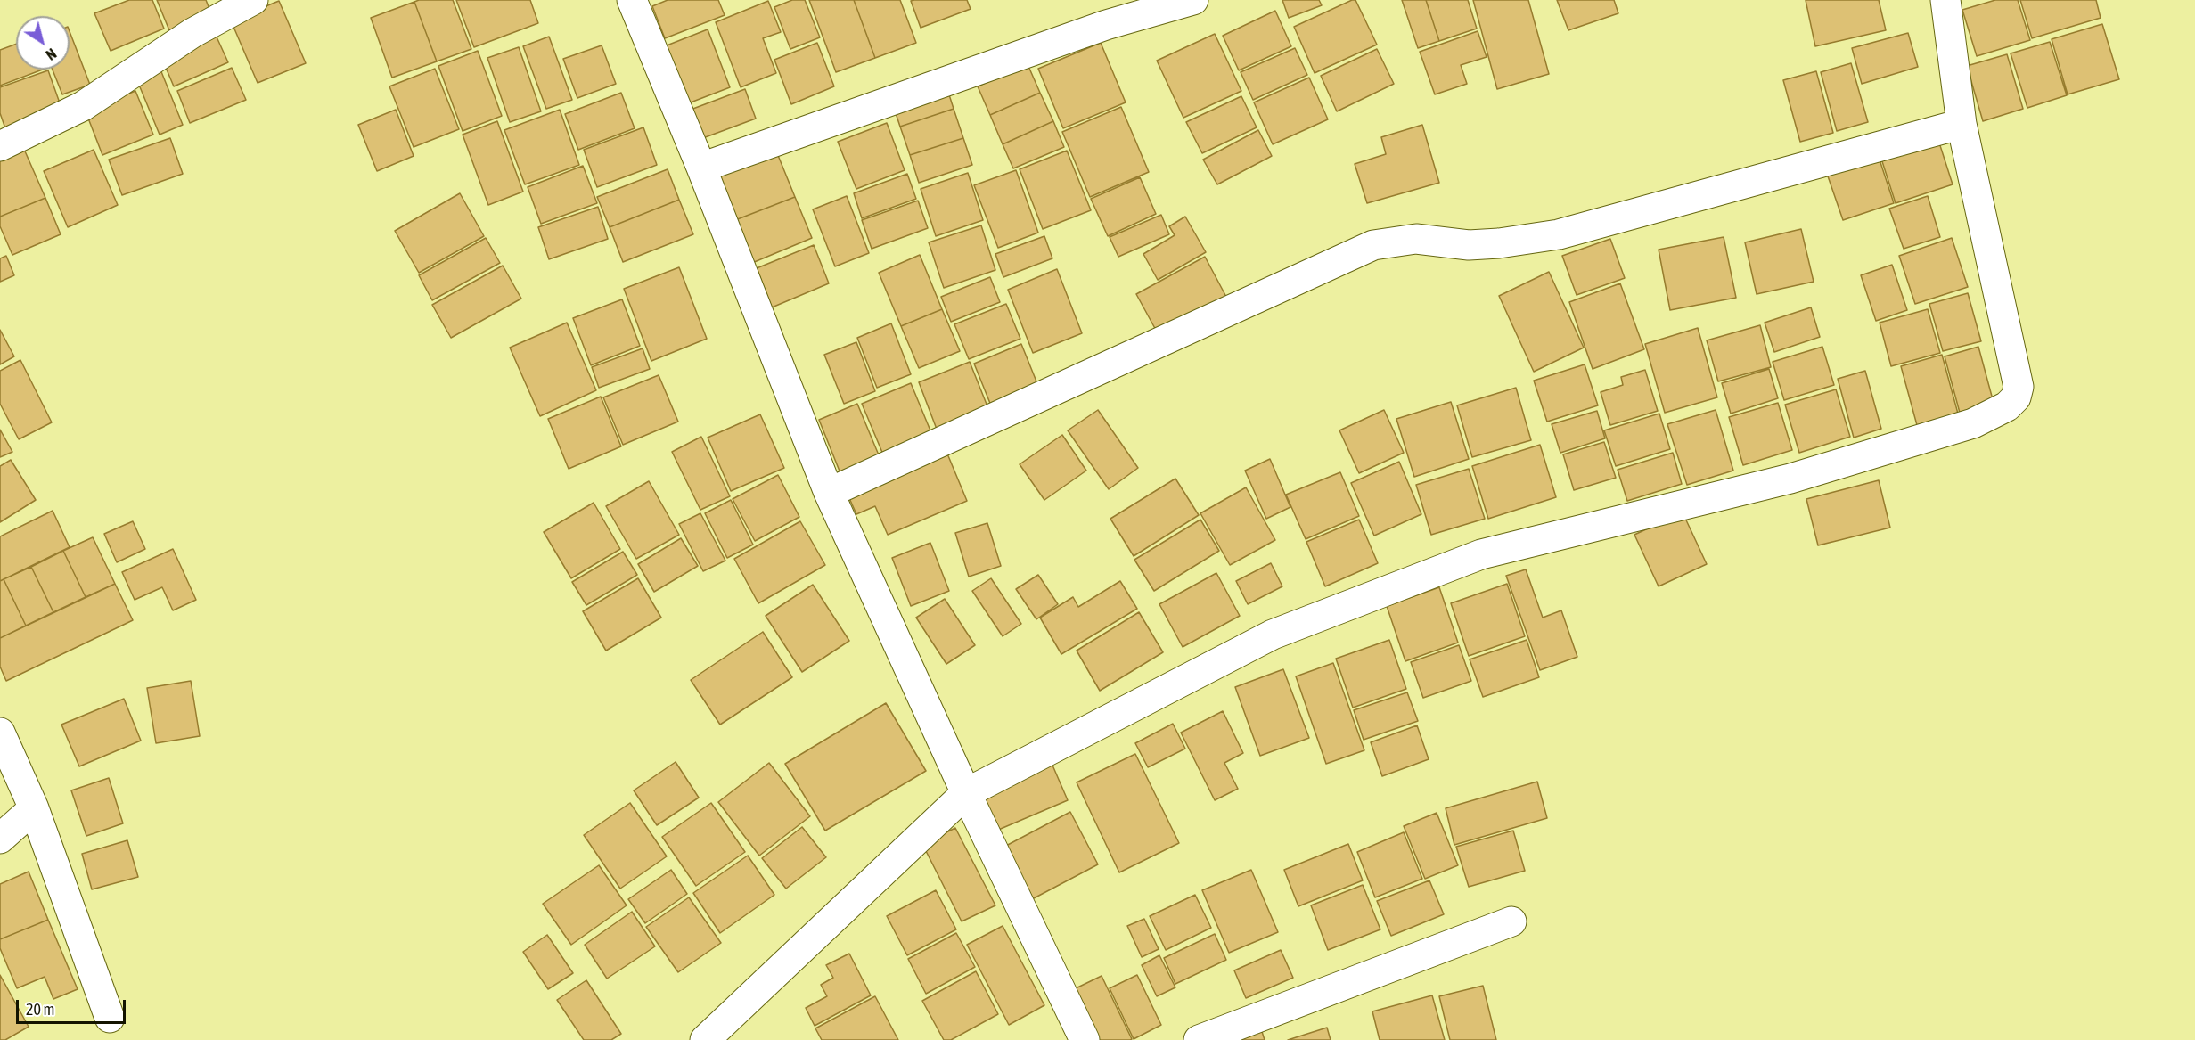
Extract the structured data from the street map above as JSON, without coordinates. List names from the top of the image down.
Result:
{
  "scale_bar": "20 m",
  "north": "bottom right"
}
